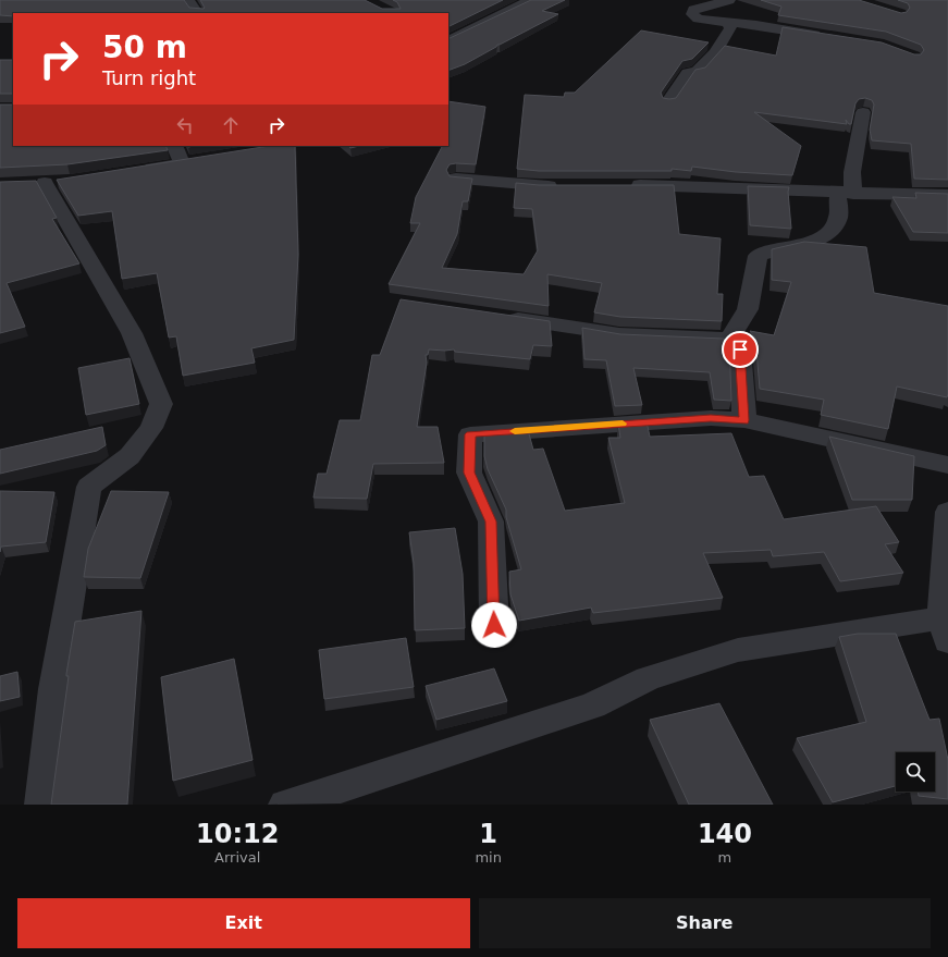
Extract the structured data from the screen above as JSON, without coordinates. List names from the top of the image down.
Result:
{
  "page": {
    "turn": ["50 m", "Turn right"],
    "eta": [
      "10:12",
      "Arrival",
      "1",
      "min",
      "140",
      "m"
    ],
    "buttons": ["Exit", "Share"]
  }
}
